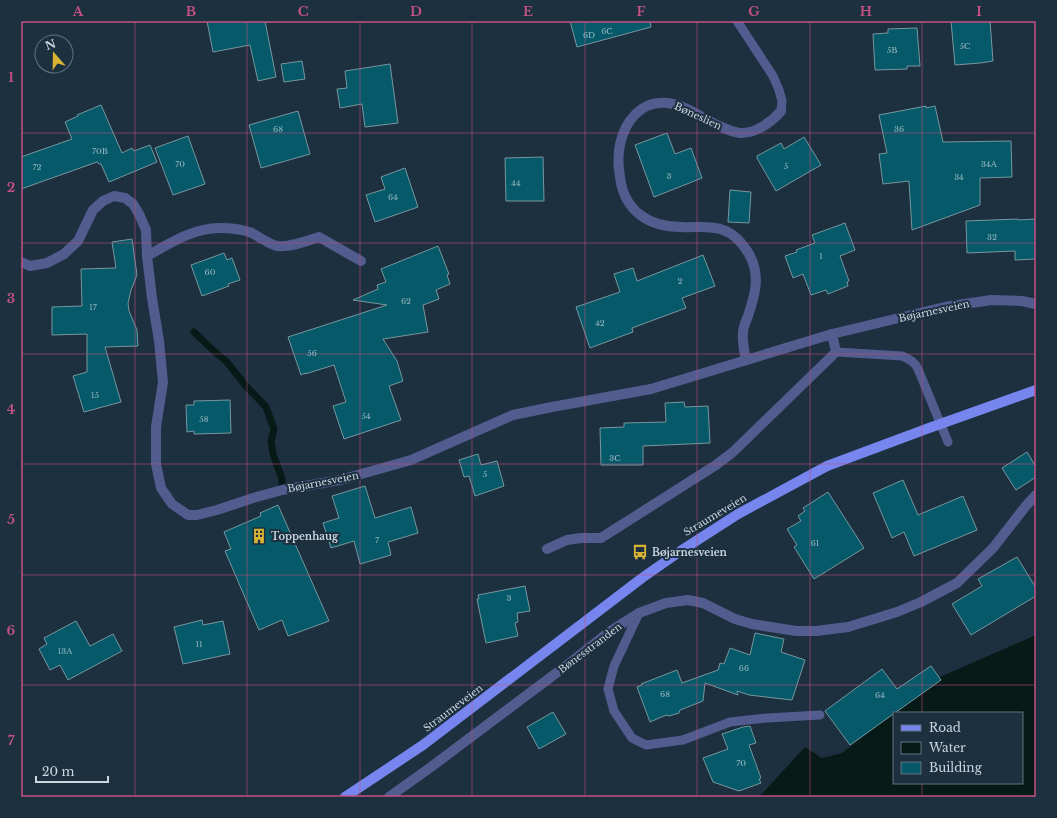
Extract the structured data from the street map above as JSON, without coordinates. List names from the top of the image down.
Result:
{
  "streets": {
    "main road": ["Straumeveien"],
    "street": ["Bøneslien", "Bøjarnesveien", "Bønesstranden"]
  },
  "crossings": [
    ["Bøneslien", "Bøjarnesveien"]
  ],
  "places": {
    "building": ["Toppenhaug"],
    "bus stop": ["Bøjarnesveien"]
  },
  "house_numbers": [
    "6C",
    "6D",
    "5C",
    "5B",
    "68",
    "36",
    "70B",
    "70",
    "34A",
    "5",
    "72",
    "3",
    "34",
    "44",
    "64",
    "32",
    "1",
    "60",
    "2",
    "62",
    "17",
    "42",
    "56",
    "15",
    "54",
    "58",
    "3C",
    "5",
    "7",
    "61",
    "3",
    "11",
    "13A",
    "66",
    "68",
    "64",
    "70"
  ],
  "legend": ["Road", "Water", "Building"],
  "scale_bar": "20 m",
  "north": "top",
  "grid": {
    "columns": [
      "A",
      "B",
      "C",
      "D",
      "E",
      "F",
      "G",
      "H",
      "I"
    ],
    "rows": [
      "1",
      "2",
      "3",
      "4",
      "5",
      "6",
      "7"
    ]
  }
}
